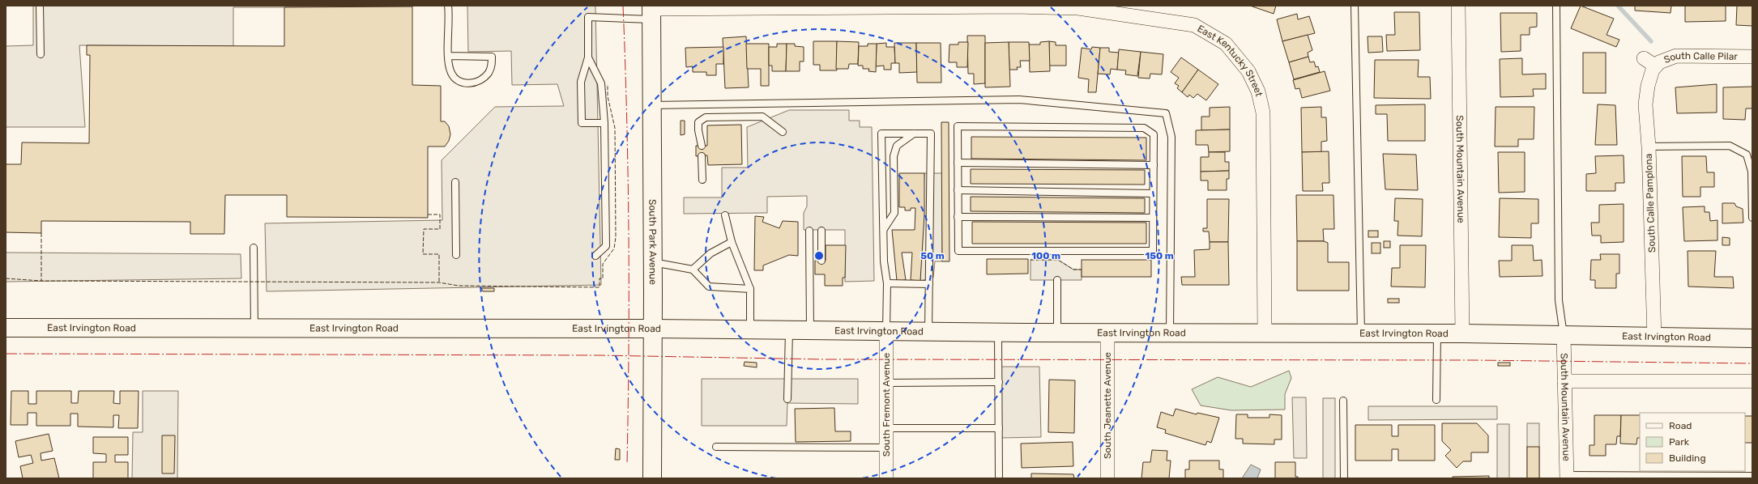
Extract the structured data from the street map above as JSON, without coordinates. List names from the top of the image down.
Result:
{
  "streets": {
    "main road": ["South Park Avenue", "East Irvington Road"],
    "street": [
      "South Calle Pilar",
      "East Kentucky Street",
      "South Mountain Avenue",
      "South Calle Pamplona",
      "South Fremont Avenue",
      "South Jeanette Avenue"
    ]
  },
  "crossings": [
    ["South Calle Pilar", "South Calle Pamplona"],
    ["East Kentucky Street", "South Park Avenue"],
    ["East Kentucky Street", "East Irvington Road"],
    ["South Mountain Avenue", "East Irvington Road"],
    ["South Calle Pamplona", "East Irvington Road"],
    ["South Park Avenue", "East Irvington Road"],
    ["East Irvington Road", "South Fremont Avenue"],
    ["East Irvington Road", "South Jeanette Avenue"]
  ],
  "legend": ["Road", "Park", "Building"],
  "rings": ["50 m", "100 m", "150 m"]
}
